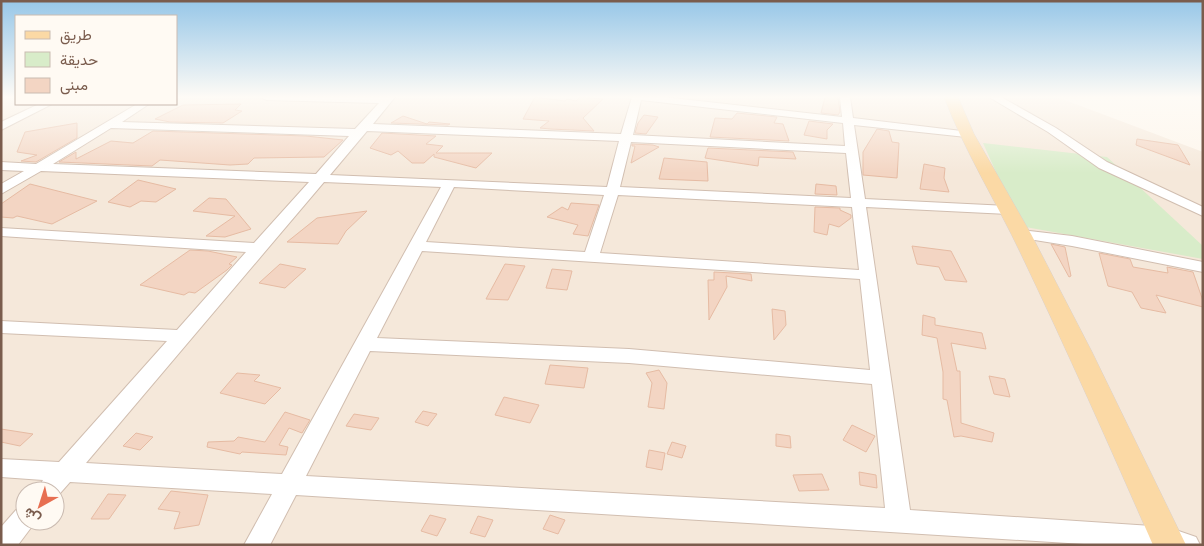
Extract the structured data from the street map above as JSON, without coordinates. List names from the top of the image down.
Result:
{
  "legend": ["طريق", "حديقة", "مبنى"],
  "north": "bottom left"
}
